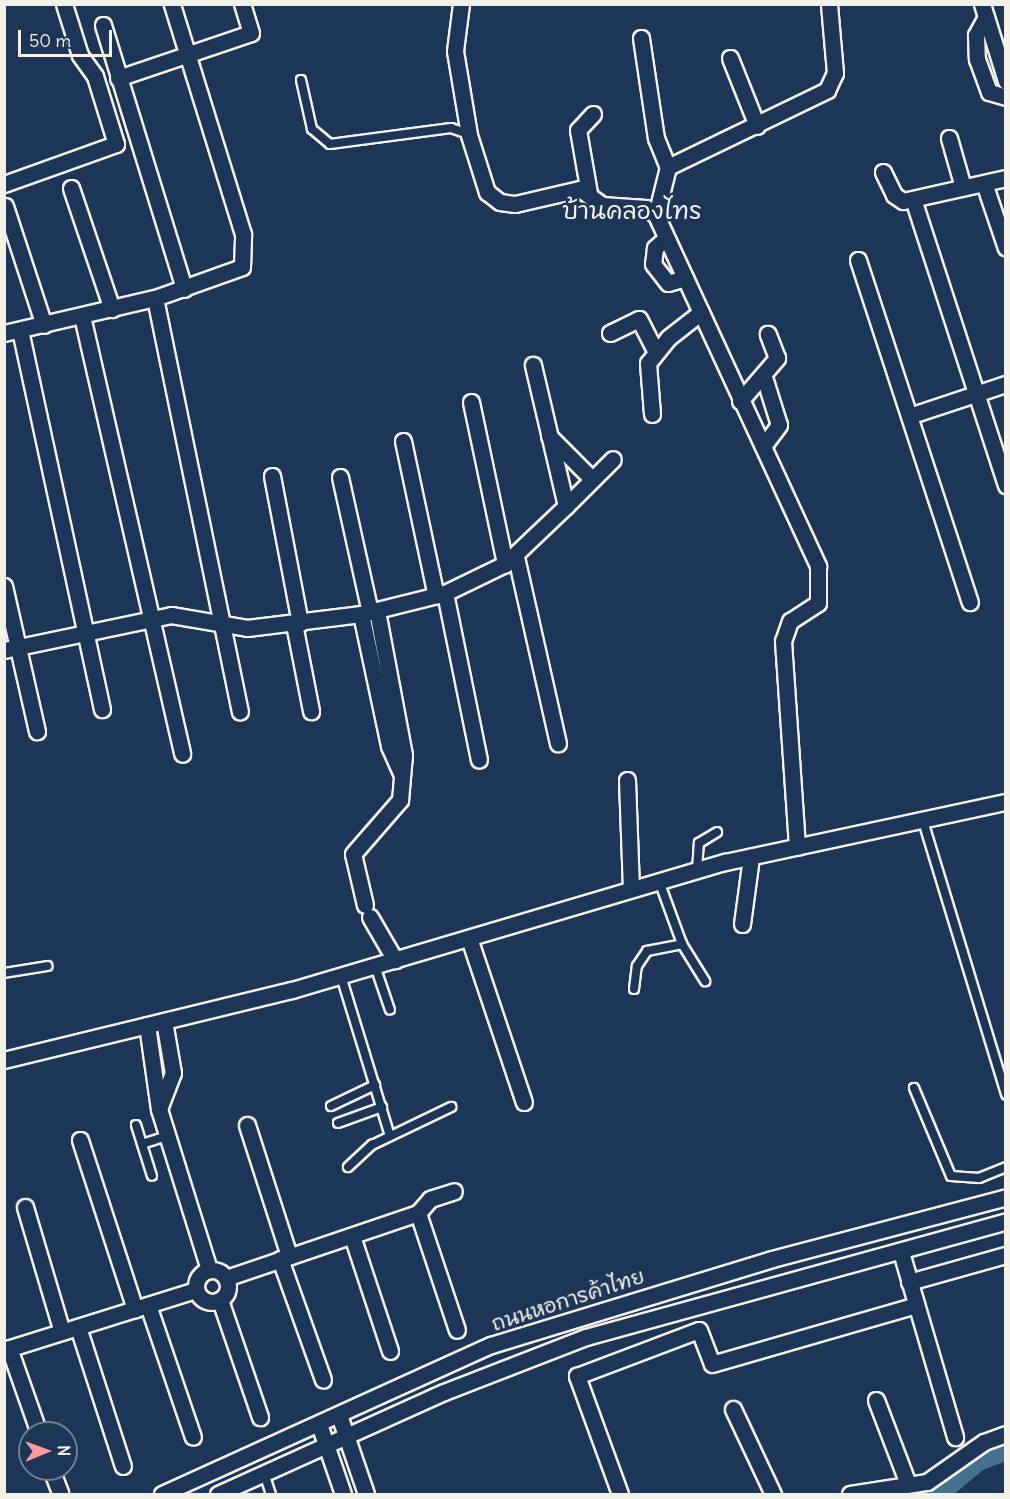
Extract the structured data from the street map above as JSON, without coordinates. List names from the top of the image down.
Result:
{
  "streets": {
    "street": ["ถนนหอการค้าไทย"]
  },
  "districts": ["บ้านคลองไทร"],
  "scale_bar": "50 m",
  "north": "right"
}
